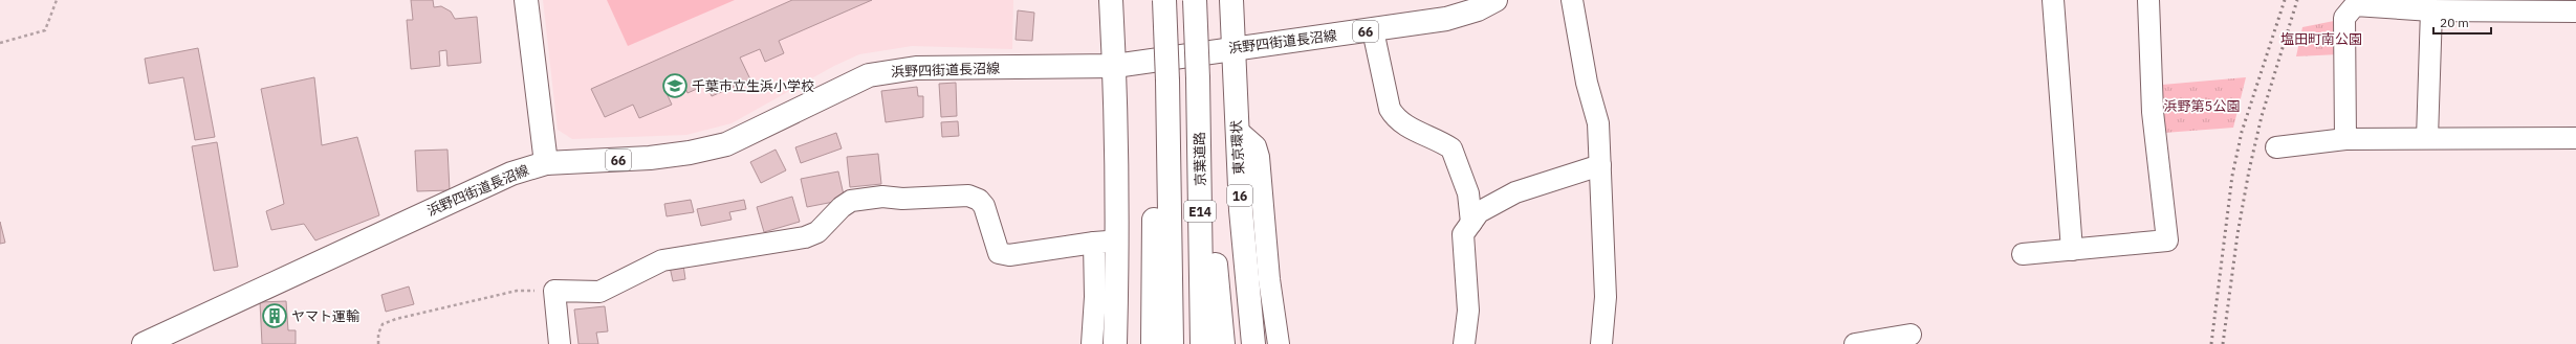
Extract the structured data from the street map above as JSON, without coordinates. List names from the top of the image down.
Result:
{
  "streets": {
    "main road": [
      "66",
      "浜野四街道長沼線",
      "東京環状",
      "京葉道路",
      "16",
      "E14"
    ]
  },
  "crossings": [
    ["浜野四街道長沼線", "東京環状"]
  ],
  "parks": ["塩田町南公園", "浜野第5公園"],
  "places": {
    "school or university": ["千葉市立生浜小学校"],
    "building": ["ヤマト運輸"]
  },
  "scale_bar": "20 m"
}
